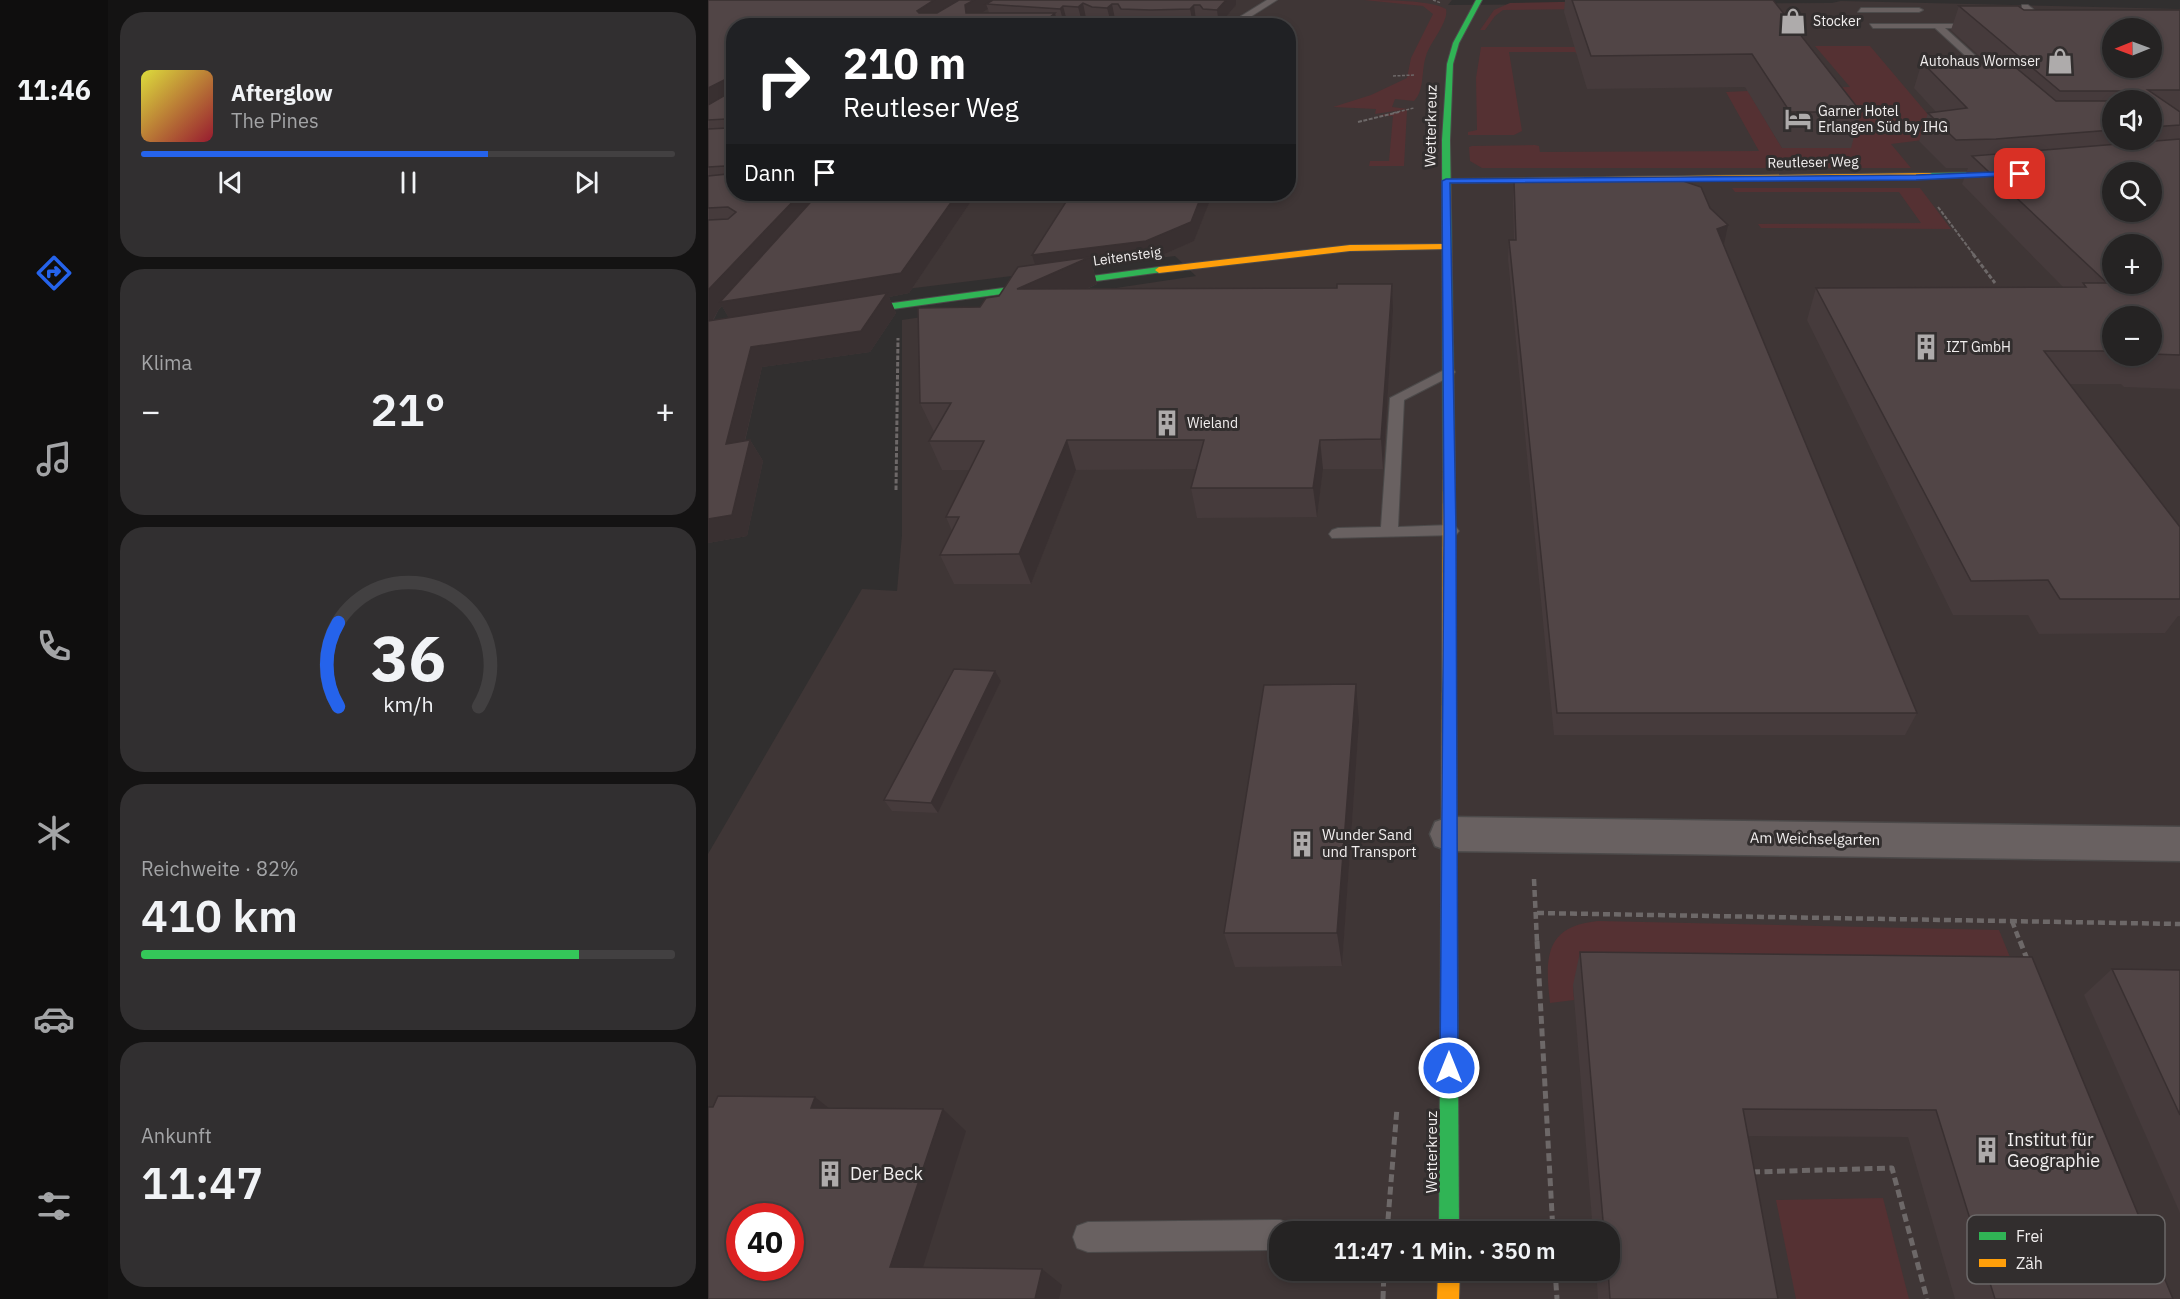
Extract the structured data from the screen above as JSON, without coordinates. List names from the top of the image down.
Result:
{
  "streets": {
    "street": [
      "Wetterkreuz",
      "Reutleser Weg",
      "Leitensteig",
      "Am Weichselgarten"
    ]
  },
  "crossings": [
    ["Wetterkreuz", "Reutleser Weg"],
    ["Wetterkreuz", "Leitensteig"],
    ["Wetterkreuz", "Am Weichselgarten"]
  ],
  "places": {
    "shop": ["Stocker", "Autohaus Wormser"],
    "hotel": ["Garner Hotel Erlangen Süd by IHG"],
    "building": [
      "IZT GmbH",
      "Wieland",
      "Wunder Sand und Transport",
      "Institut für Geographie",
      "Der Beck"
    ]
  },
  "legend": ["Frei", "Zäh"],
  "north": "left",
  "page": {
    "tabs": "11:46",
    "map_buttons": ["+", "−"],
    "turn": ["210 m", "Reutleser Weg"],
    "song": ["Afterglow", "The Pines"],
    "then": "Dann",
    "tile": [
      "Klima",
      ["Reichweite · 82%", "410 km"],
      ["Ankunft", "11:47"]
    ],
    "heat": ["−", "21°", "+"],
    "limit": "40",
    "trip": "11:47 · 1 Min. · 350 m",
    "gauge": ["36", "km/h"]
  }
}
